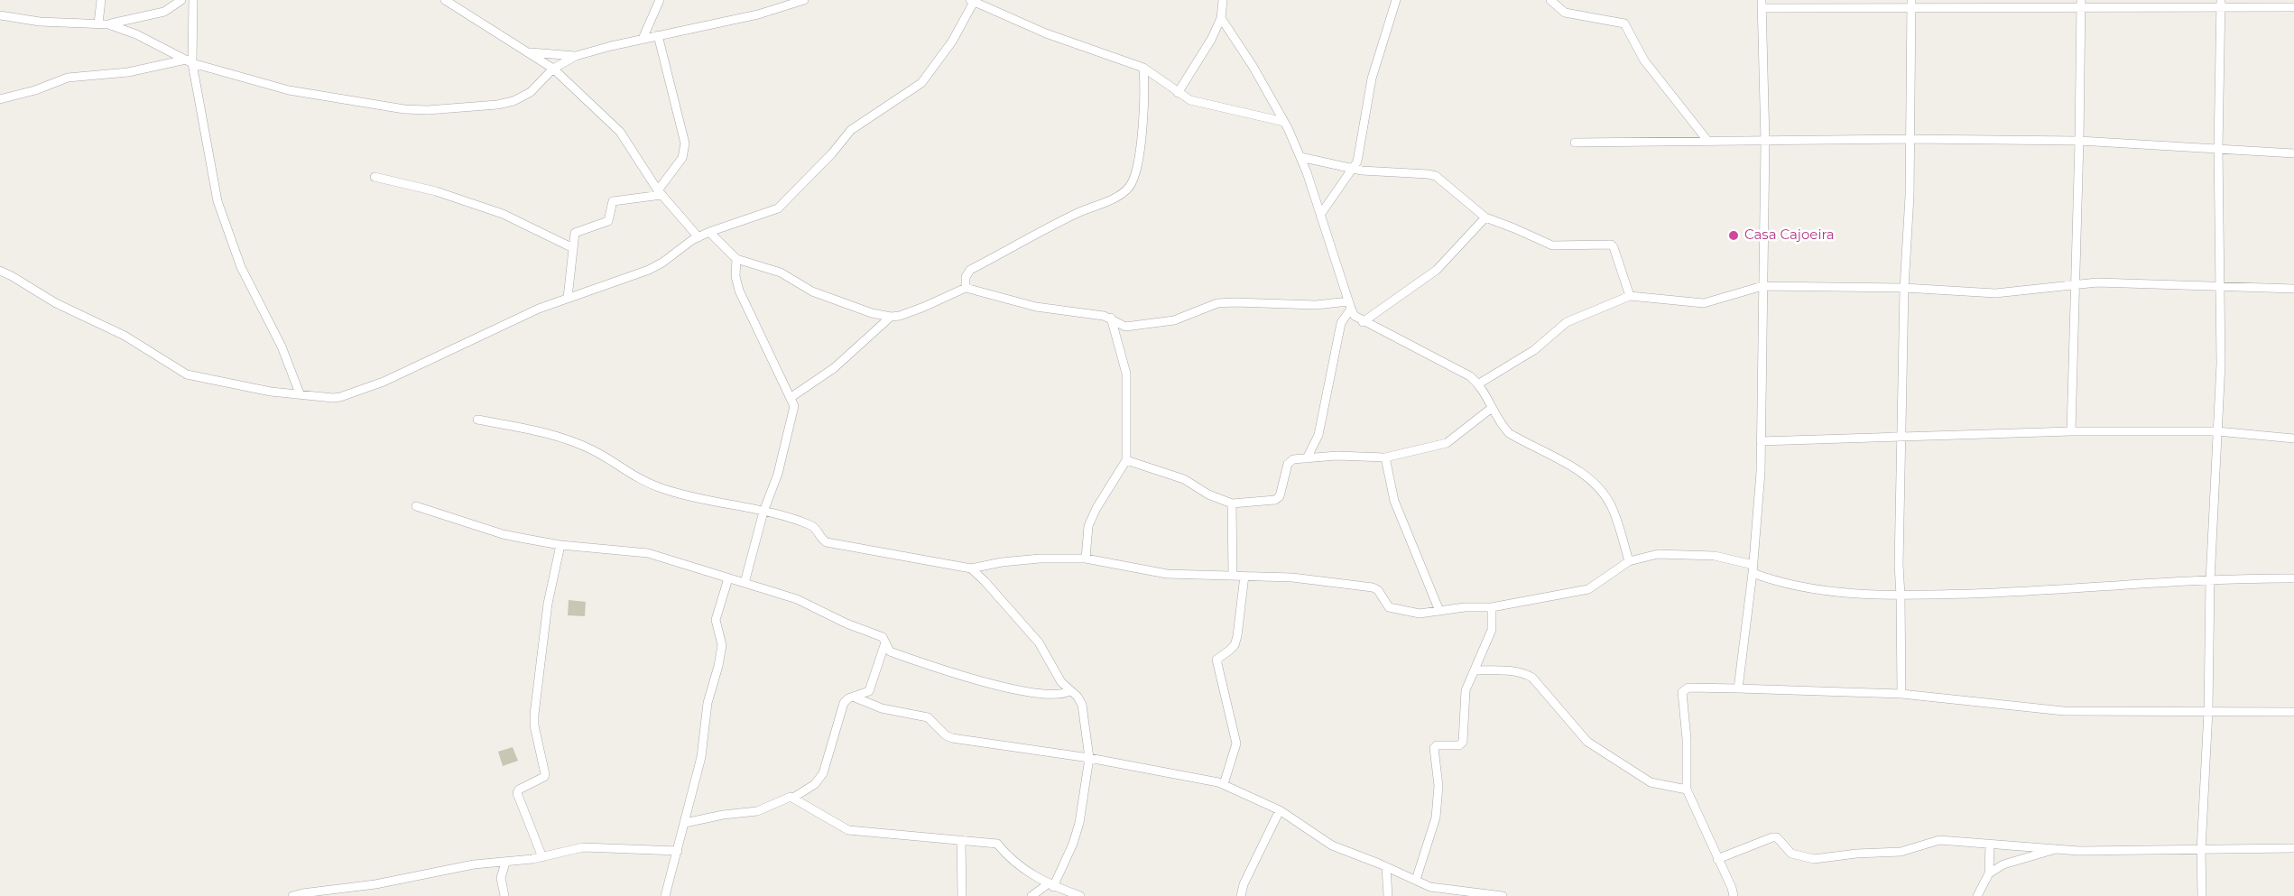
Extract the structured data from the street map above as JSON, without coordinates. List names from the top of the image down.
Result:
{
  "places": ["Casa Cajoeira"]
}
